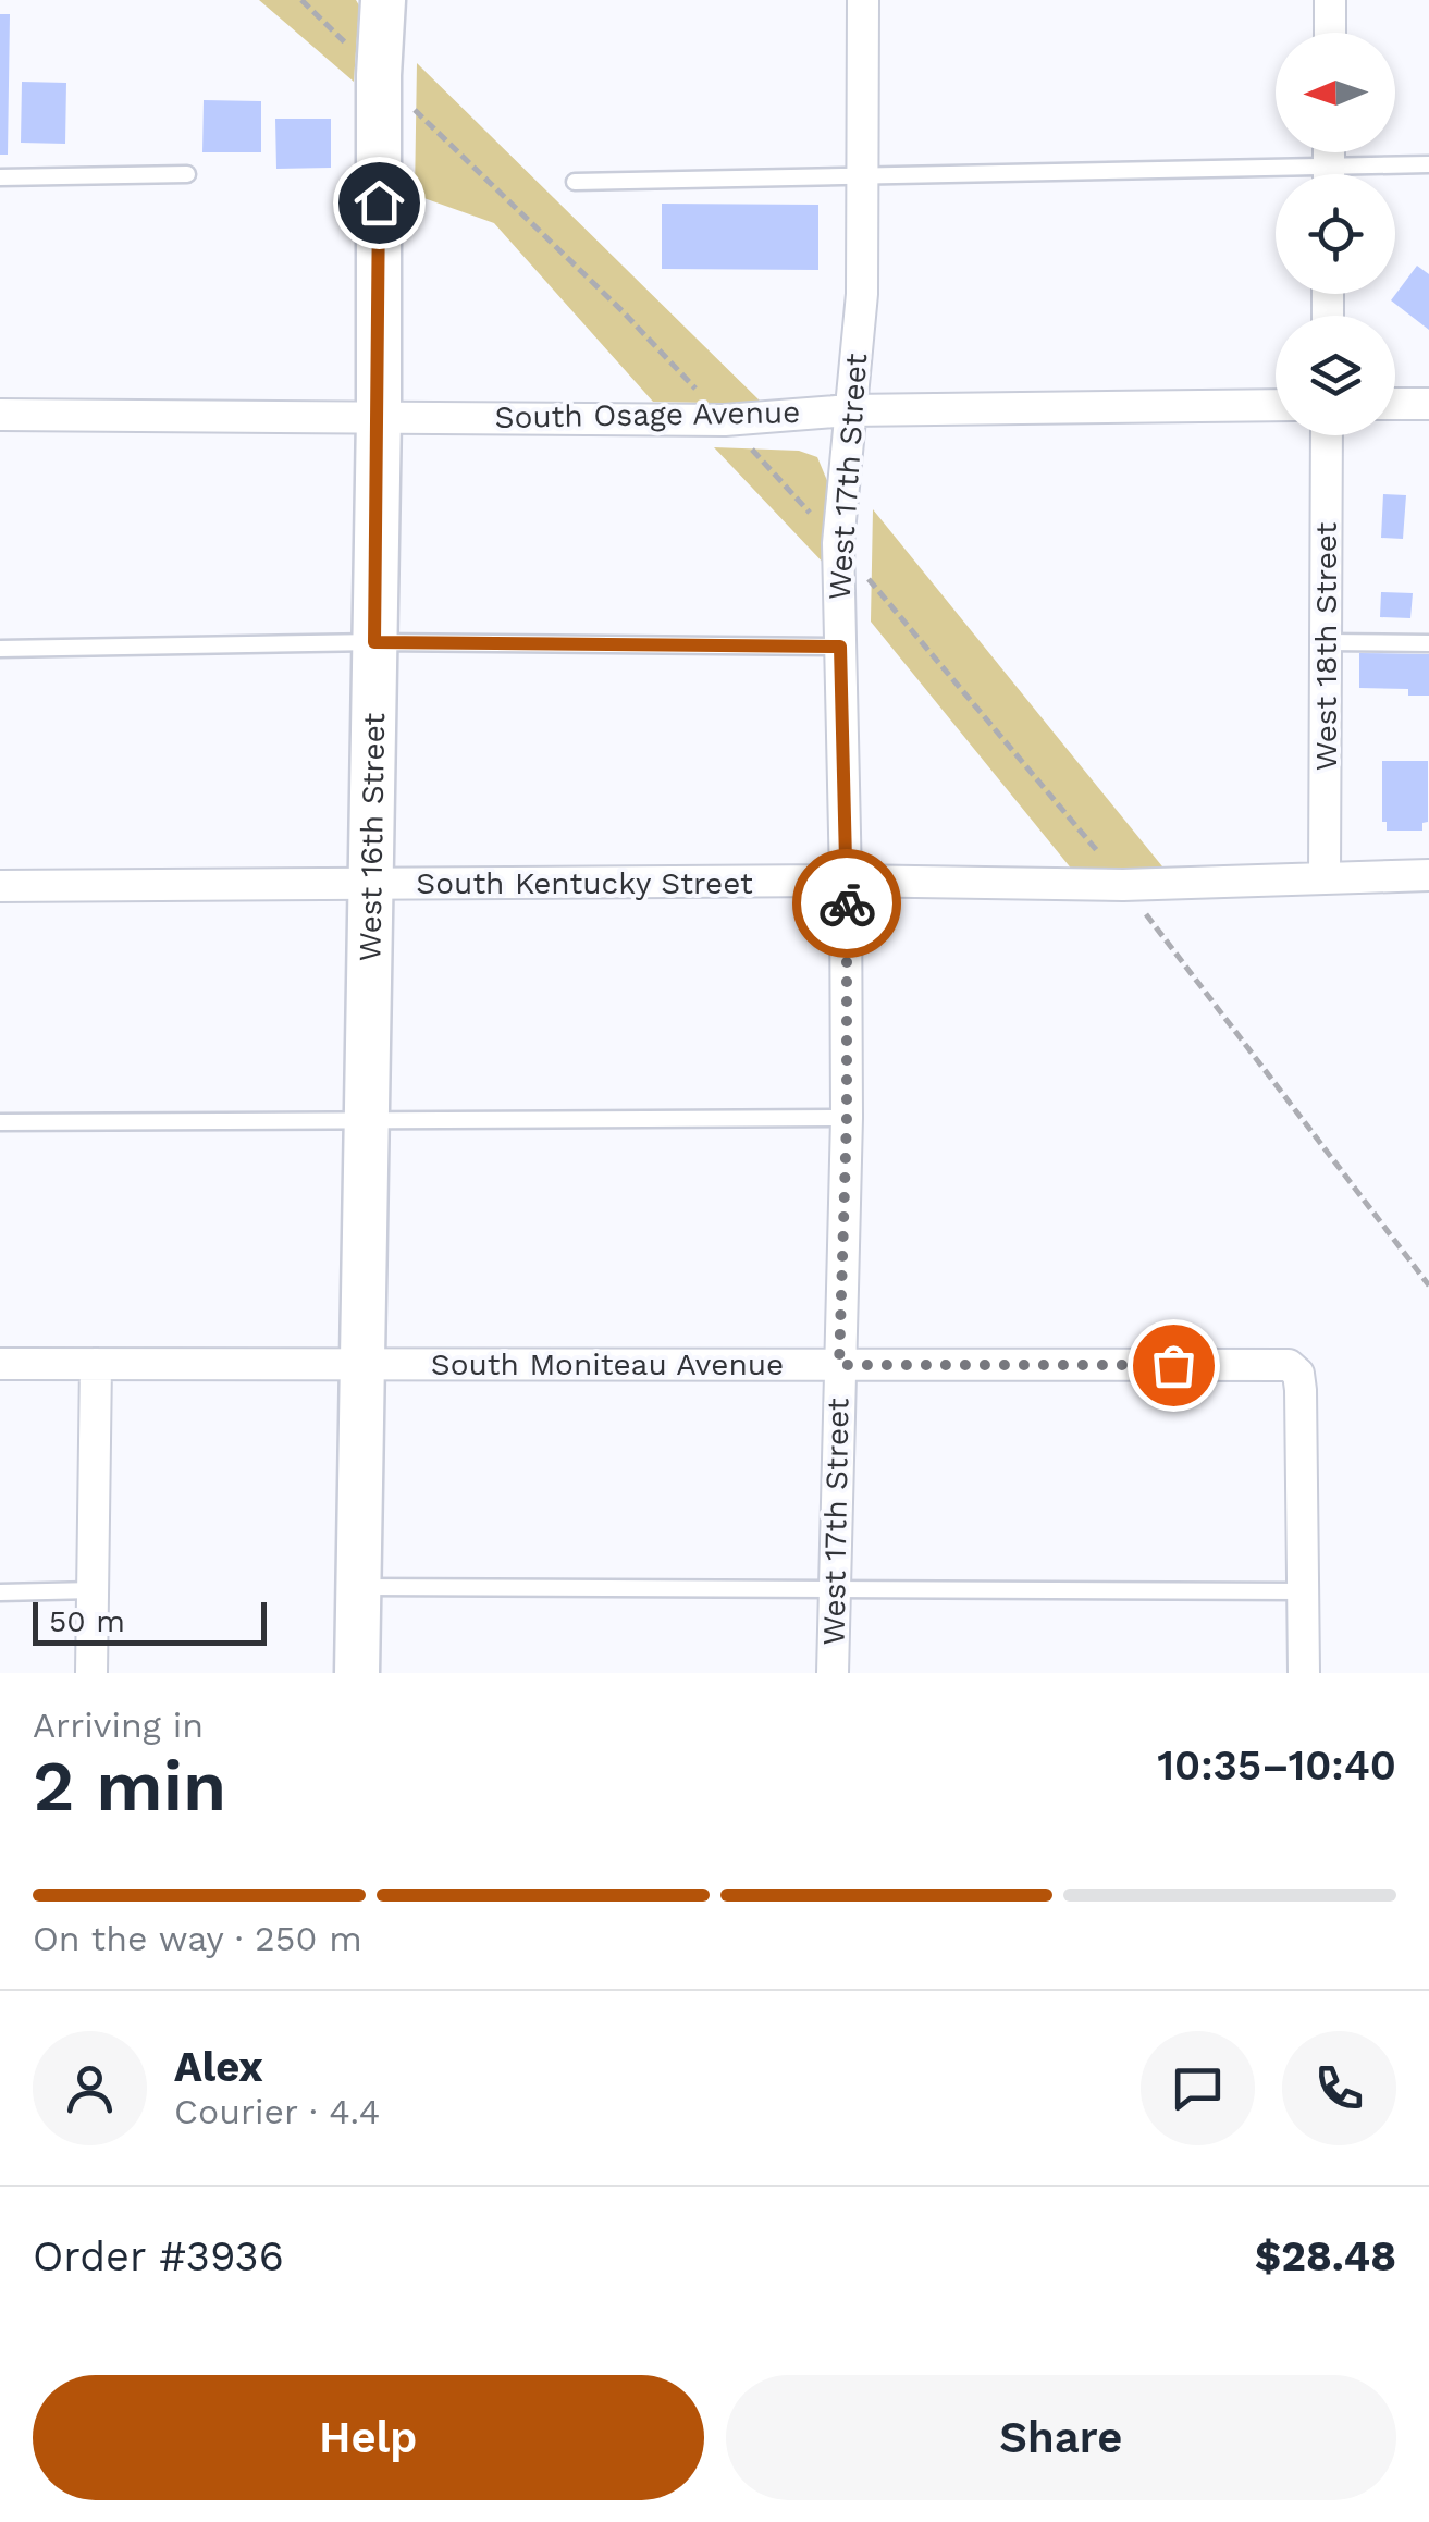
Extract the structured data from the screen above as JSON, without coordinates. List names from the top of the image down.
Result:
{
  "streets": {
    "main road": ["West 16th Street"],
    "street": [
      "South Osage Avenue",
      "West 17th Street",
      "West 18th Street",
      "South Kentucky Street",
      "South Moniteau Avenue"
    ]
  },
  "crossings": [
    ["South Osage Avenue", "West 17th Street"],
    ["South Osage Avenue", "West 16th Street"],
    ["West 17th Street", "South Kentucky Street"],
    ["West 17th Street", "South Moniteau Avenue"],
    ["West 18th Street", "South Kentucky Street"],
    ["West 16th Street", "South Kentucky Street"],
    ["West 16th Street", "South Moniteau Avenue"]
  ],
  "scale_bar": "50 m",
  "north": "left",
  "page": {
    "scale": "50 m",
    "heading": ["2 min", "Arriving in", "10:35–10:40"],
    "panel": [
      "Alex",
      "Courier · 4.4",
      "Order #3936",
      "$28.48"
    ],
    "bar": "On the way · 250 m",
    "buttons": ["Help", "Share"]
  }
}
